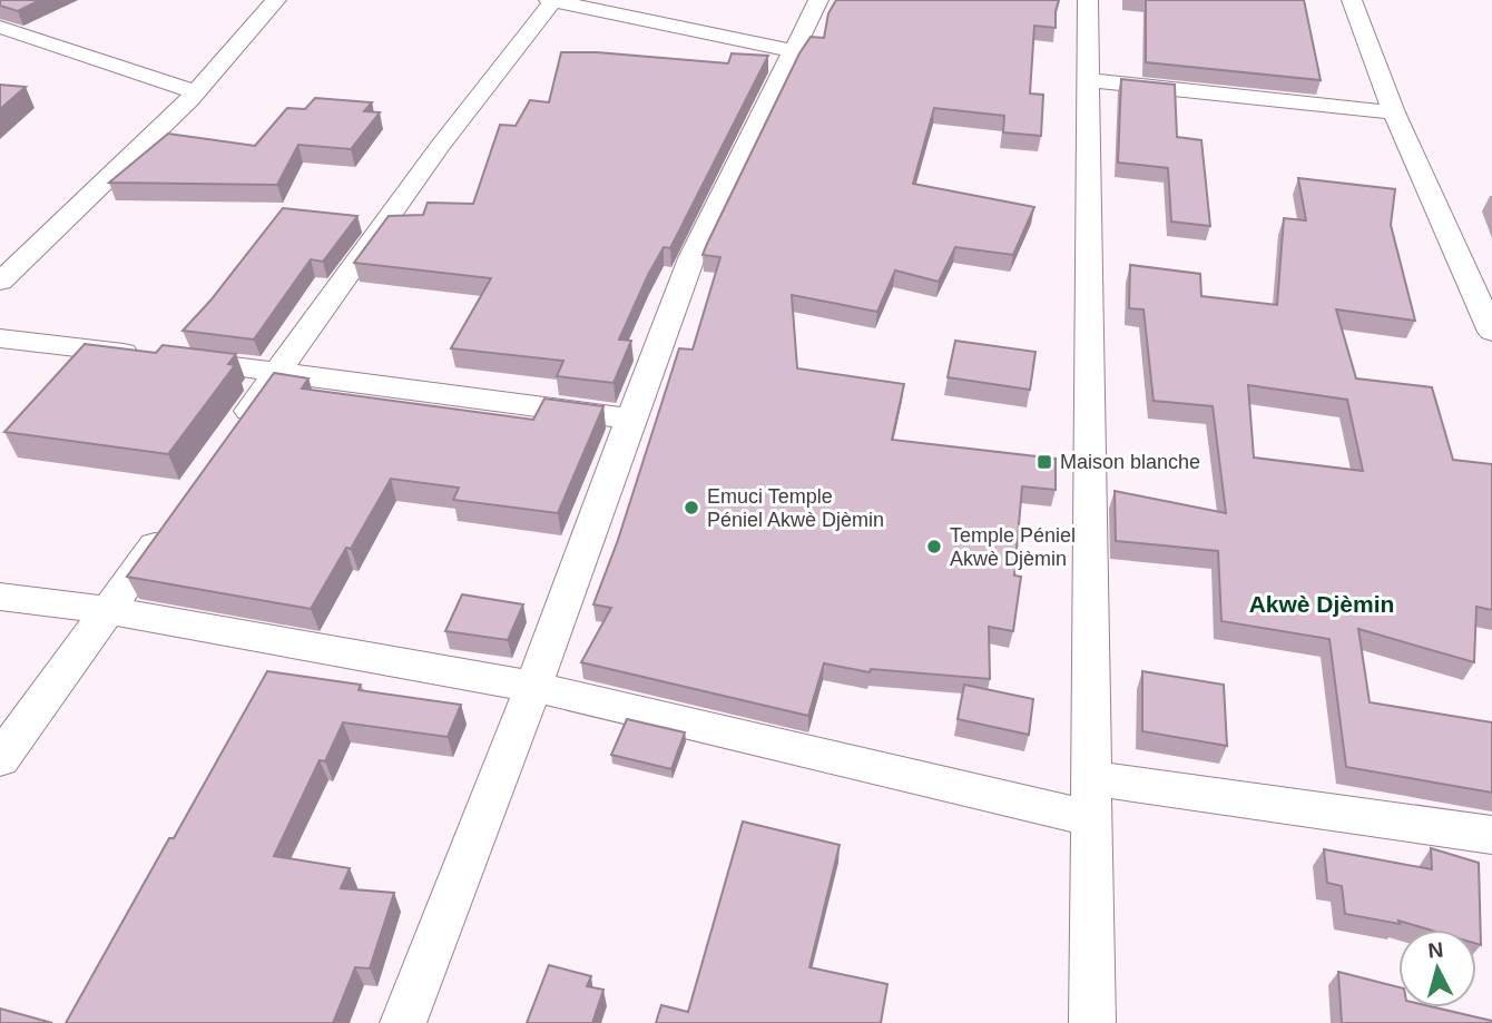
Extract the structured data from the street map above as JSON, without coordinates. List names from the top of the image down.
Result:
{
  "districts": ["Akwè Djèmin"],
  "places": {
    "transit": ["Maison blanche"],
    "other": ["Emuci Temple Péniel Akwè Djèmin", "Temple Péniel Akwè Djèmin"]
  },
  "north": "top"
}
